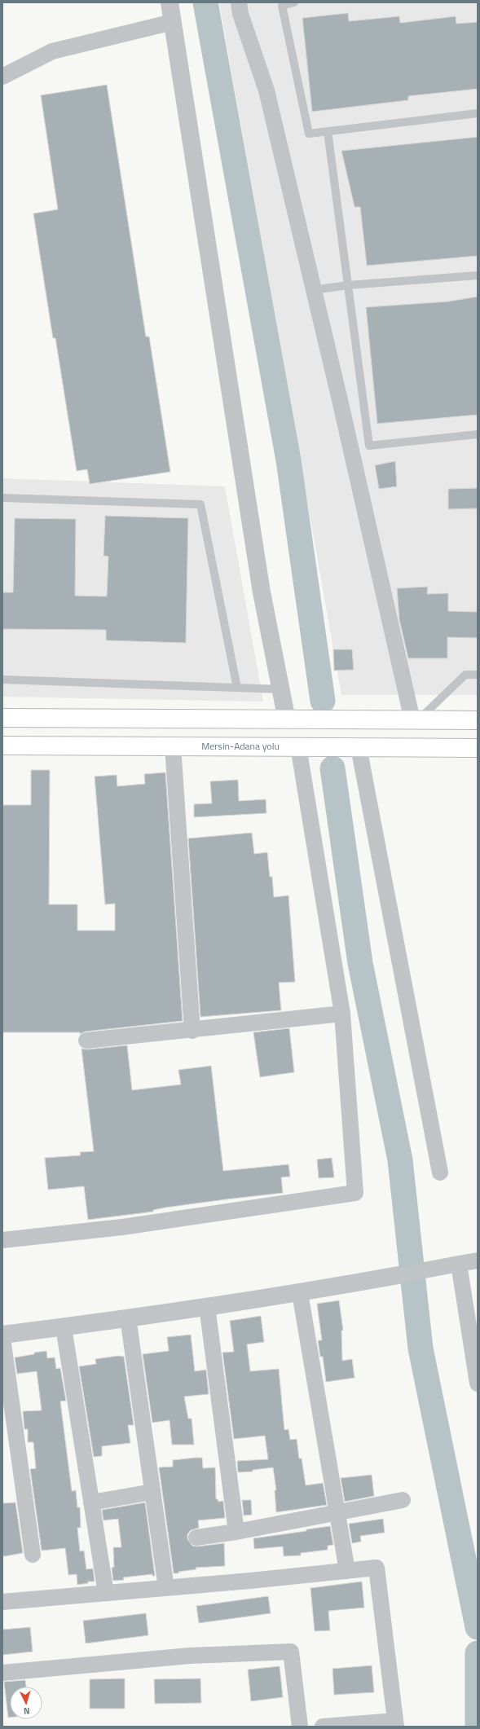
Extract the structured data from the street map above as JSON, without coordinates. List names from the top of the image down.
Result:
{
  "streets": {
    "highway": ["Mersin-Adana yolu"]
  },
  "north": "bottom"
}
